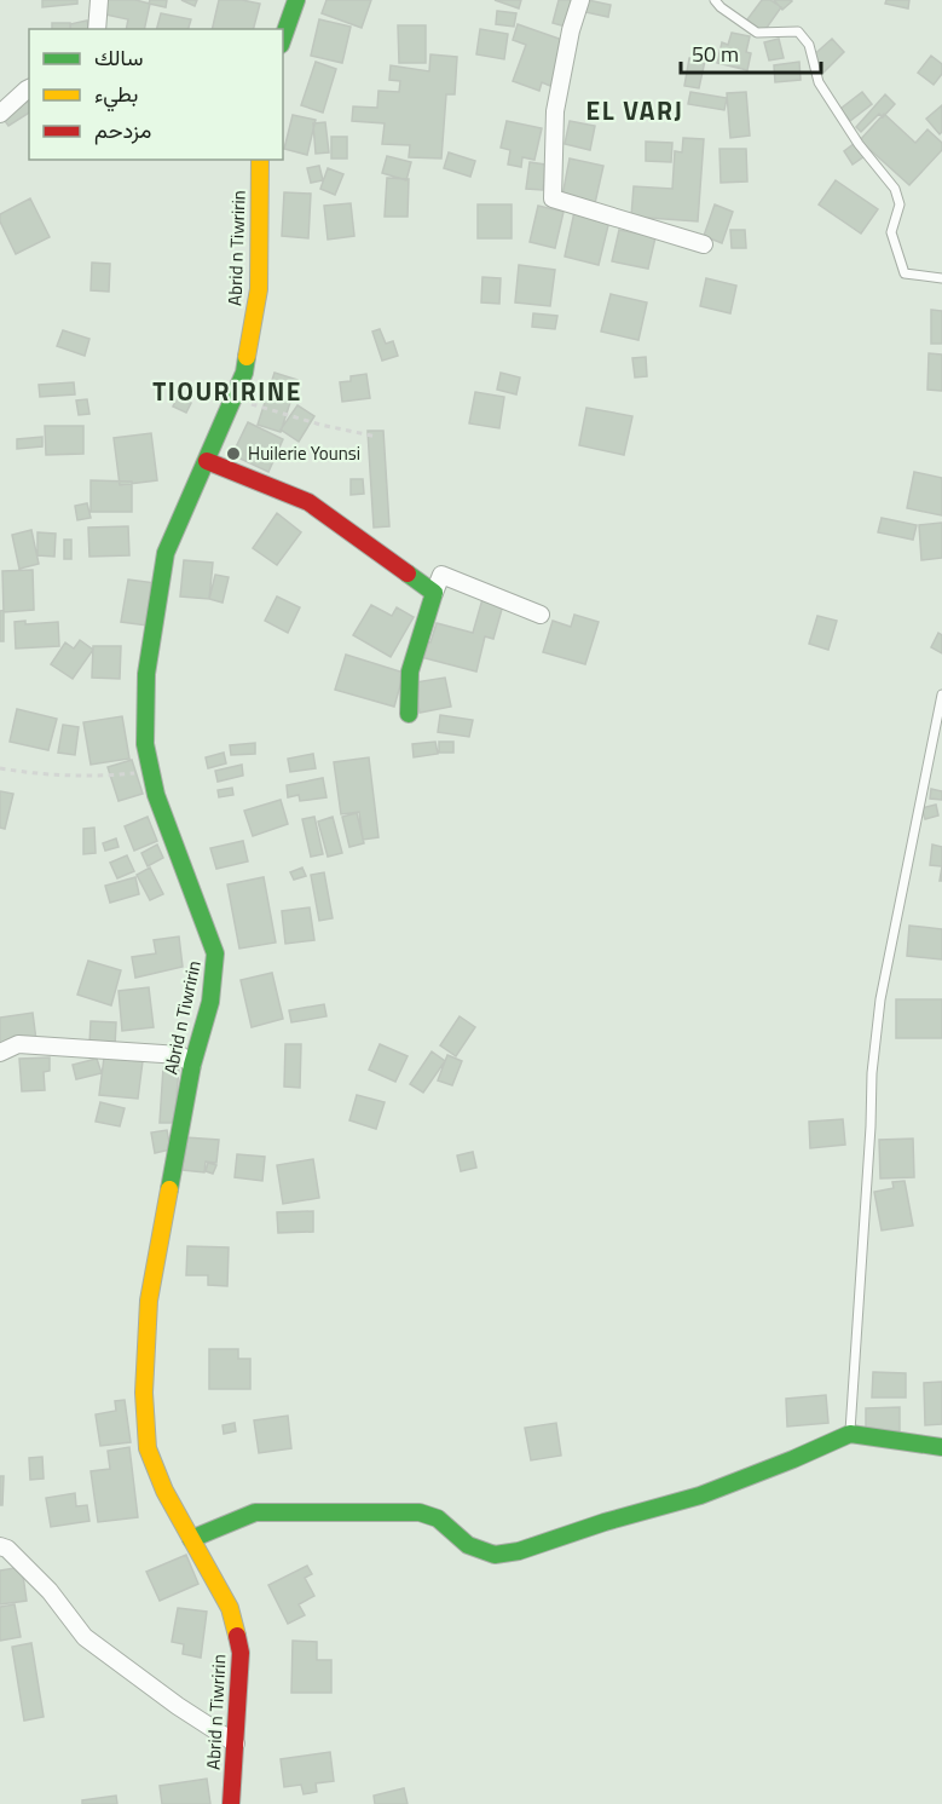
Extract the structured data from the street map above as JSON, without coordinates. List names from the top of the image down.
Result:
{
  "streets": {
    "street": ["Abrid n Tiwririn"]
  },
  "districts": ["EL VARJ", "TIOURIRINE"],
  "places": ["Huilerie Younsi"],
  "legend": ["سالك", "بطيء", "مزدحم"],
  "scale_bar": "50 m"
}
